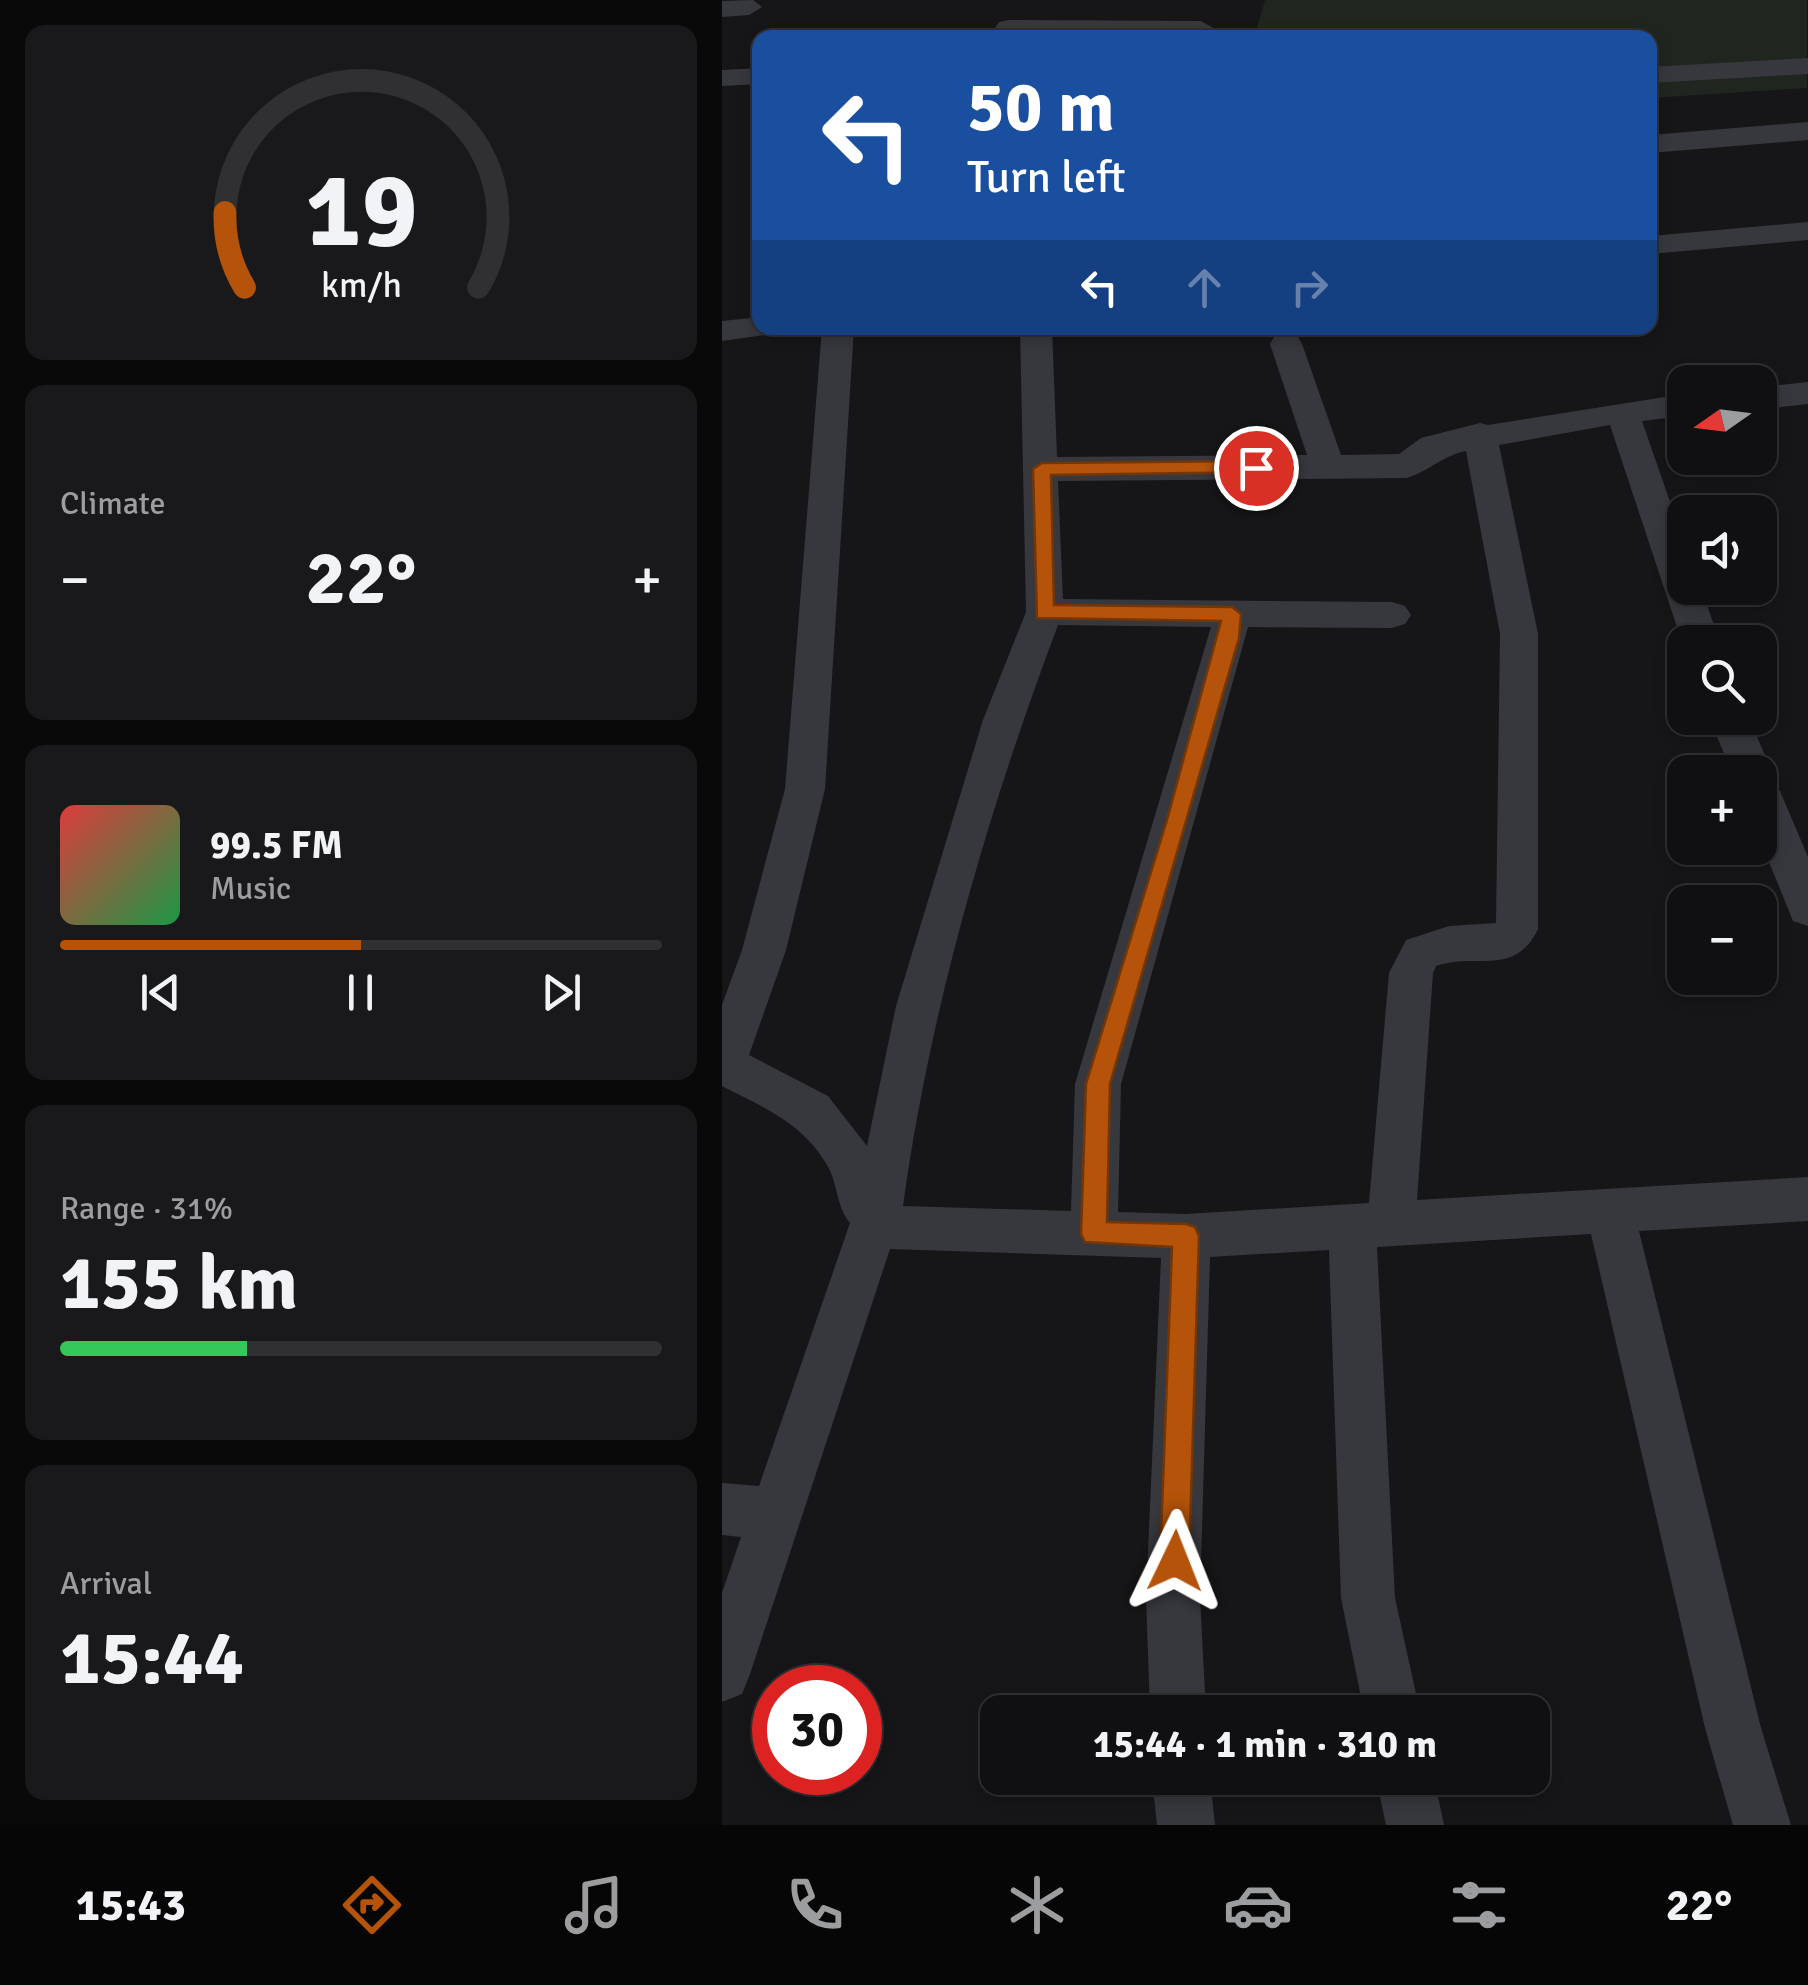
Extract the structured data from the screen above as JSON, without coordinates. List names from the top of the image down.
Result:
{
  "north": "left",
  "page": {
    "turn": ["50 m", "Turn left"],
    "map_buttons": ["+", "−"],
    "tile": [
      "Climate",
      ["Range · 31%", "155 km"],
      ["Arrival", "15:44"]
    ],
    "heat": ["−", "22°", "+"],
    "song": ["99.5 FM", "Music"],
    "limit": "30",
    "trip": "15:44 · 1 min · 310 m",
    "tabs": ["15:43", "22°"],
    "gauge": ["19", "km/h"]
  }
}
